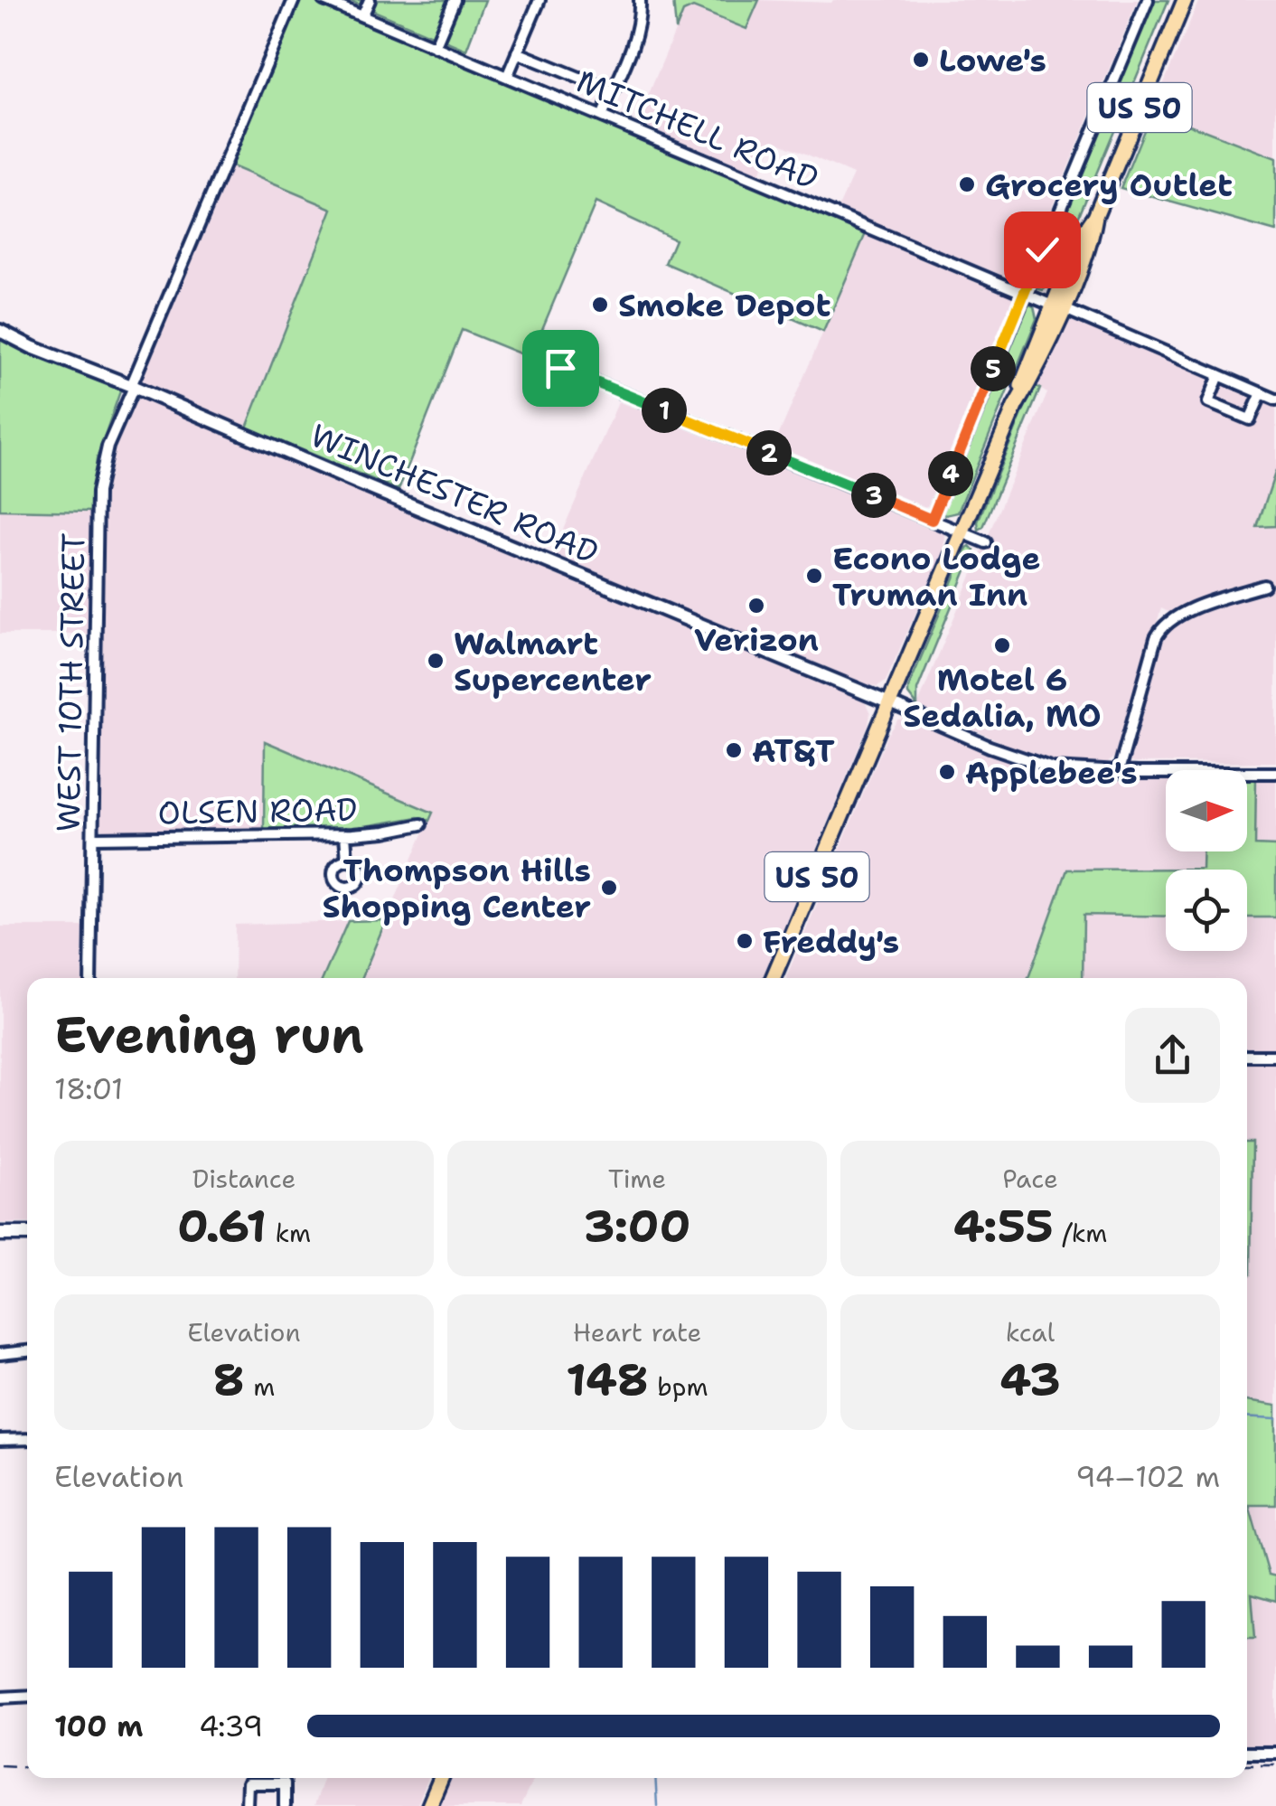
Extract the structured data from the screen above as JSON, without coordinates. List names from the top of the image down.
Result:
{
  "streets": {
    "highway": ["US 50"],
    "street": [
      "MITCHELL ROAD",
      "WINCHESTER ROAD",
      "WEST 10TH STREET",
      "OLSEN ROAD"
    ]
  },
  "crossings": [
    ["US 50", "MITCHELL ROAD"],
    ["US 50", "WINCHESTER ROAD"],
    ["WINCHESTER ROAD", "WEST 10TH STREET"],
    ["WEST 10TH STREET", "OLSEN ROAD"]
  ],
  "places": [
    "Lowe's",
    "Grocery Outlet",
    "Smoke Depot",
    "Econo Lodge Truman Inn",
    "Verizon",
    "Motel 6 Sedalia, MO",
    "Walmart Supercenter",
    "AT&T",
    "Applebee's",
    "Thompson Hills Shopping Center",
    "Freddy's"
  ],
  "north": "right",
  "page": {
    "pins": [
      "5",
      "1",
      "2",
      "4",
      "3"
    ],
    "heading": ["Evening run", "18:01"],
    "stats": [
      ["Distance", "0.61 km"],
      ["Time", "3:00"],
      ["Pace", "4:55 /km"],
      ["Elevation", "8 m"],
      ["Heart rate", "148 bpm"],
      ["kcal", "43"]
    ],
    "chart": ["Elevation", "94–102 m"],
    "list": [
      {
        "name": "100 m",
        "note": "4:39"
      }
    ]
  }
}
